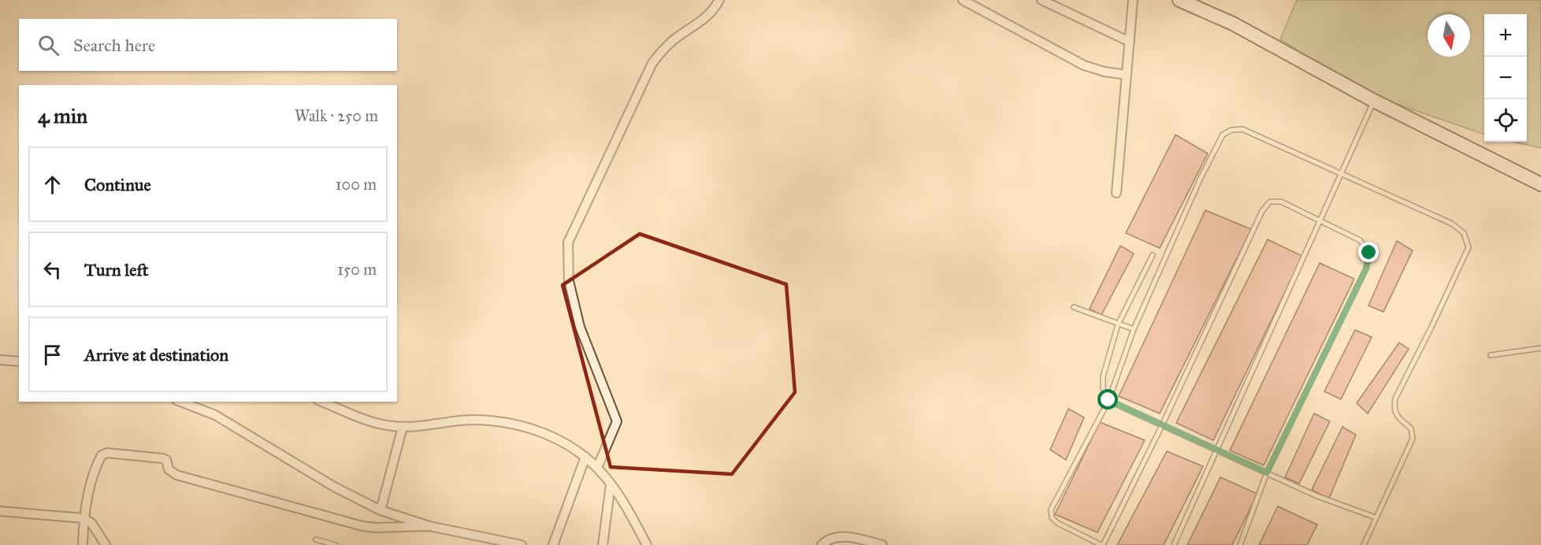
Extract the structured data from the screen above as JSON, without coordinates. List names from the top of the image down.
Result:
{
  "north": "bottom",
  "page": {
    "map_buttons": ["+", "−"],
    "search": "Search here",
    "heading": ["4 min", "Walk · 250 m"],
    "list": [
      ["Continue", "100 m"],
      ["Turn left", "150 m"],
      "Arrive at destination"
    ]
  }
}
